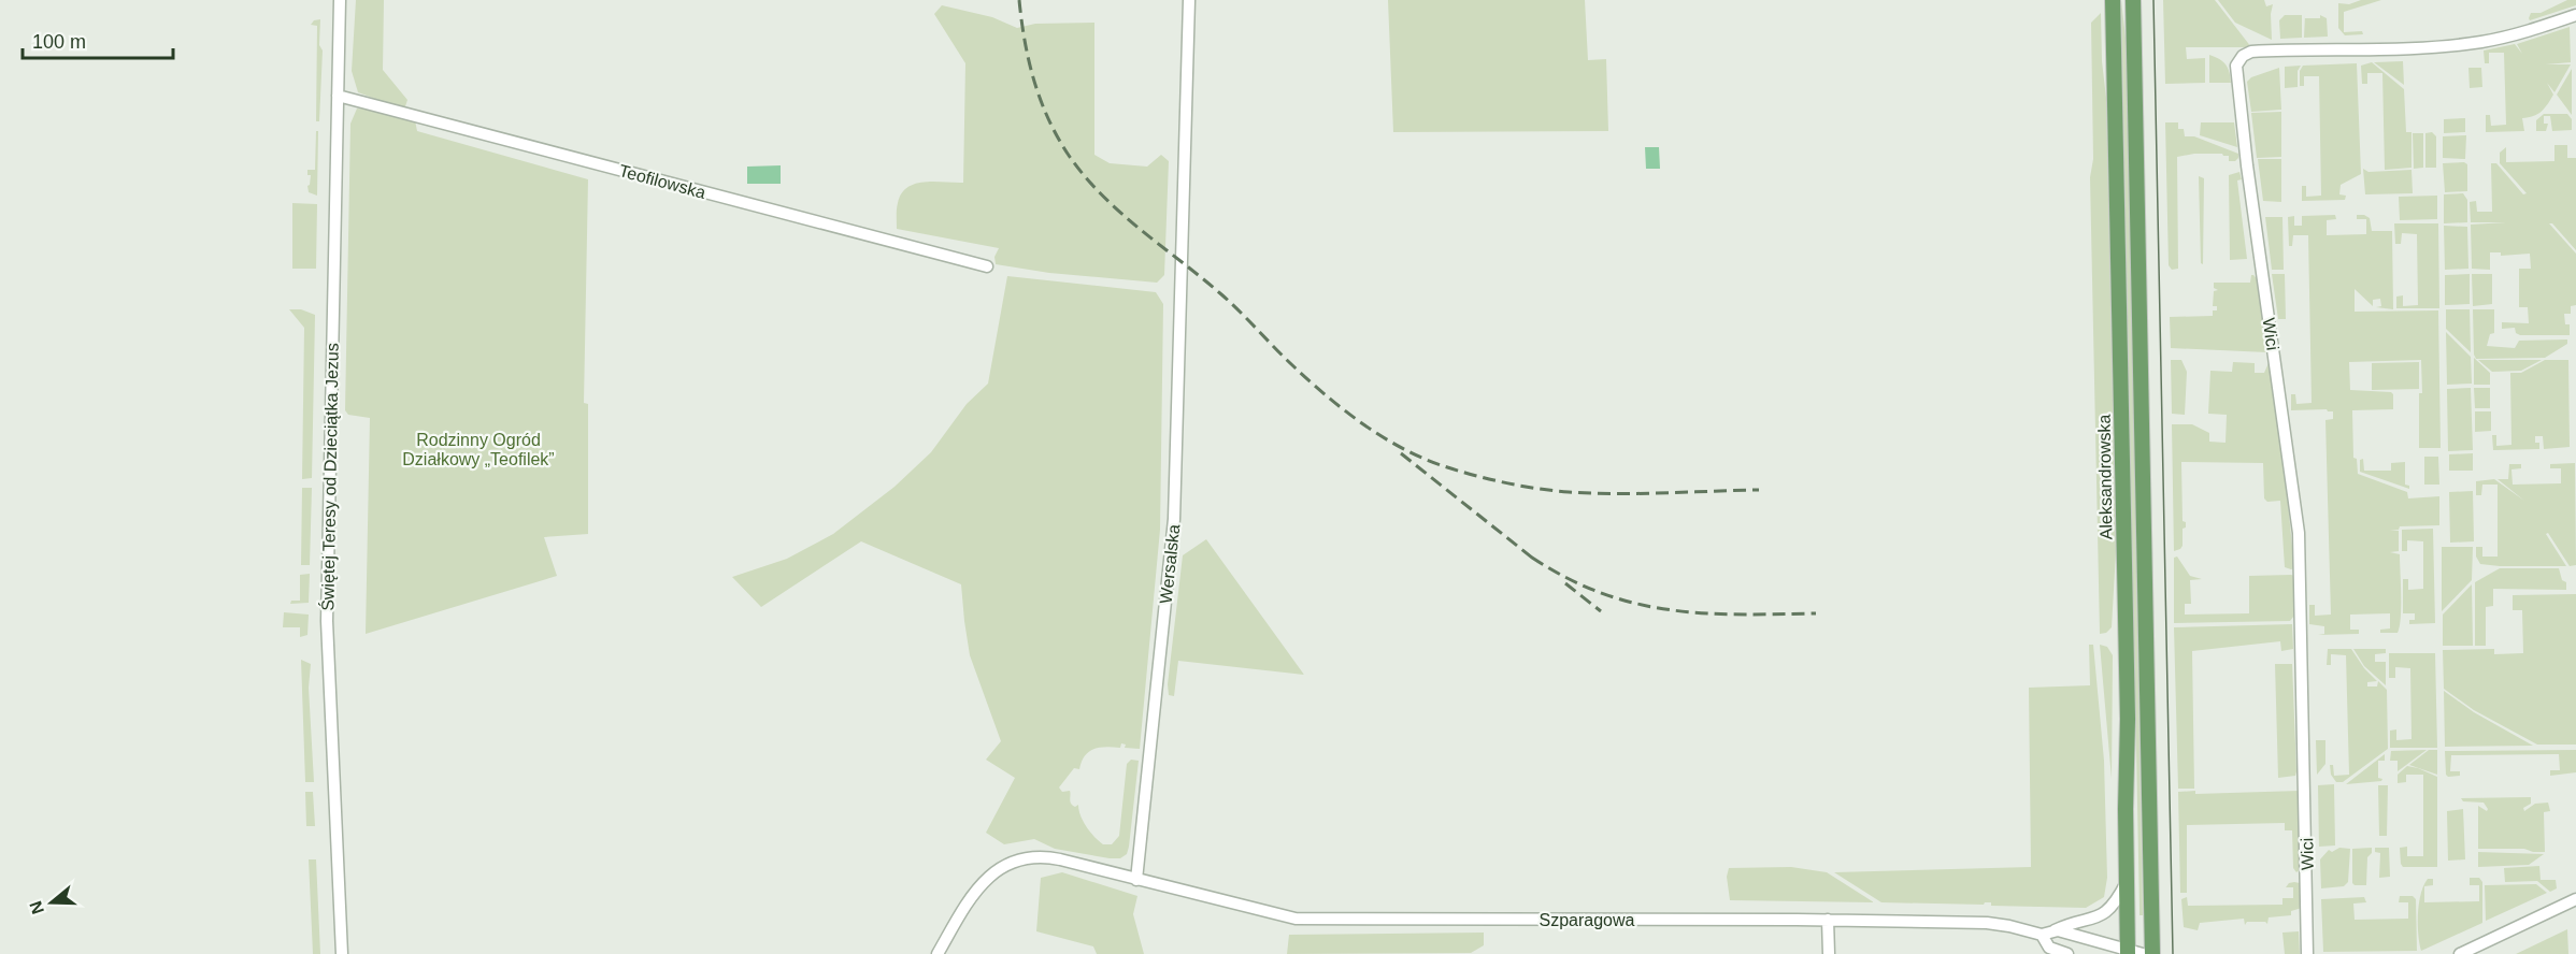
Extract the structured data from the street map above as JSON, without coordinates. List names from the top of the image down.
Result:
{
  "streets": {
    "main road": ["Aleksandrowska"],
    "street": [
      "Teofilowska",
      "Wici",
      "Świętej Teresy od Dzieciątka Jezus",
      "Wersalska",
      "Szparagowa"
    ]
  },
  "crossings": [
    ["Teofilowska", "Świętej Teresy od Dzieciątka Jezus"],
    ["Wersalska", "Szparagowa"]
  ],
  "parks": ["Rodzinny Ogród Działkowy „Teofilek”"],
  "scale_bar": "100 m",
  "north": "left"
}
